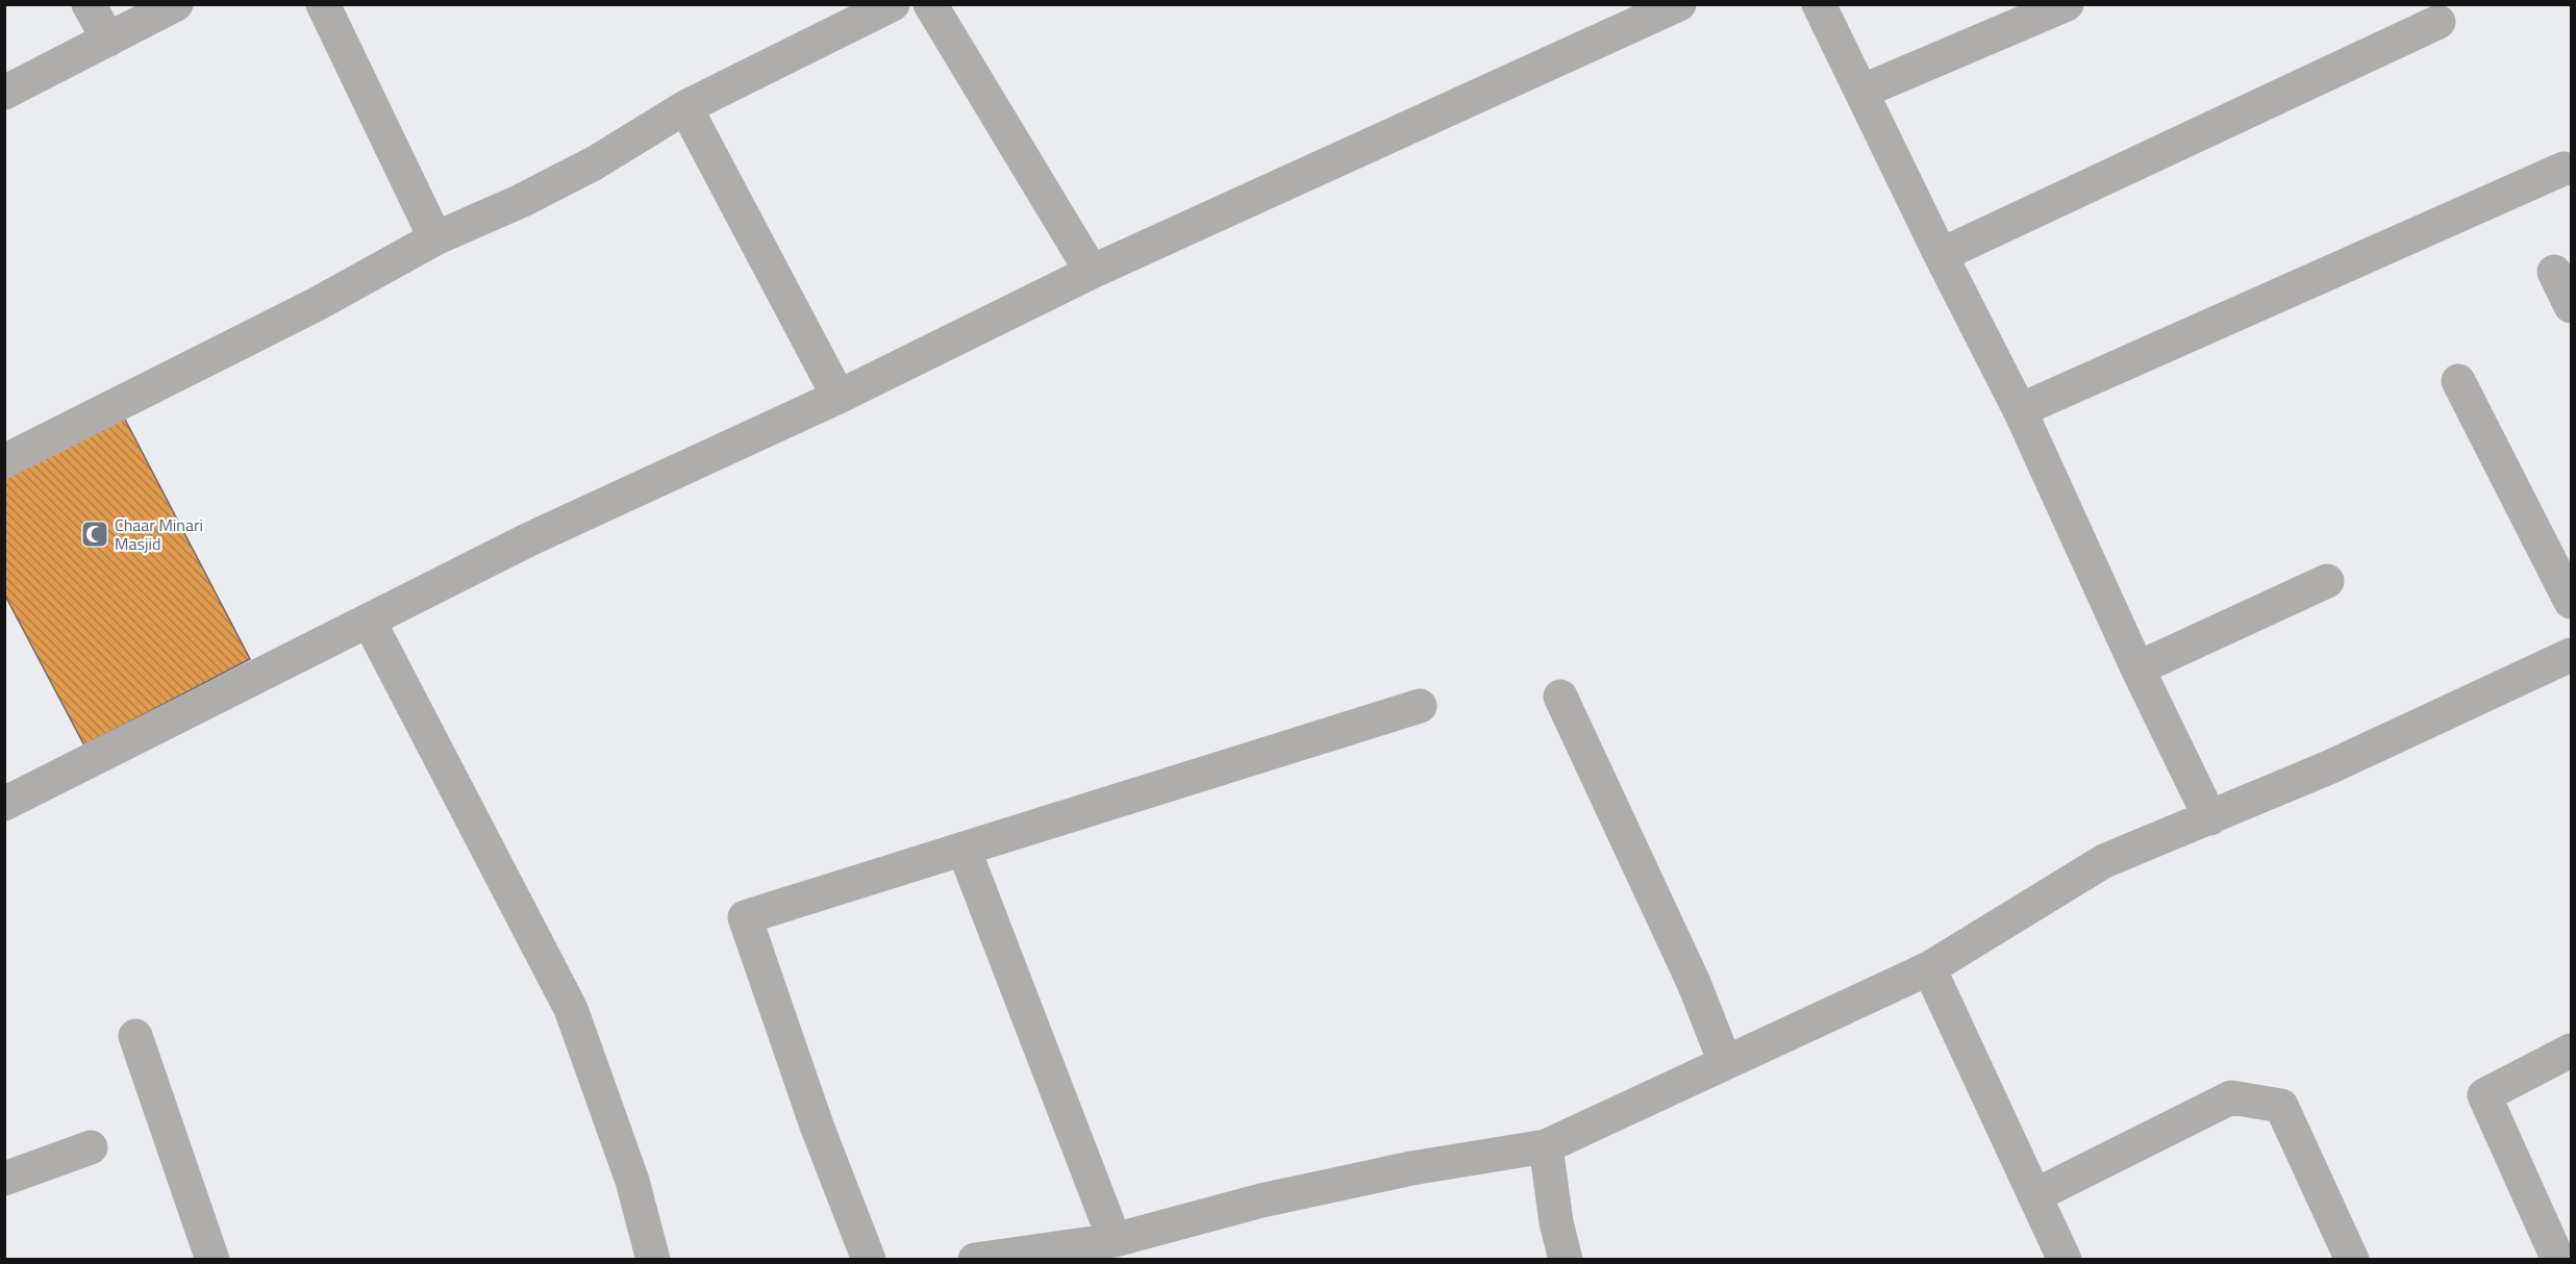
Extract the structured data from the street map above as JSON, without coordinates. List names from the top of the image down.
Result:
{
  "places": {
    "mosque": ["Chaar Minari Masjid"]
  }
}
